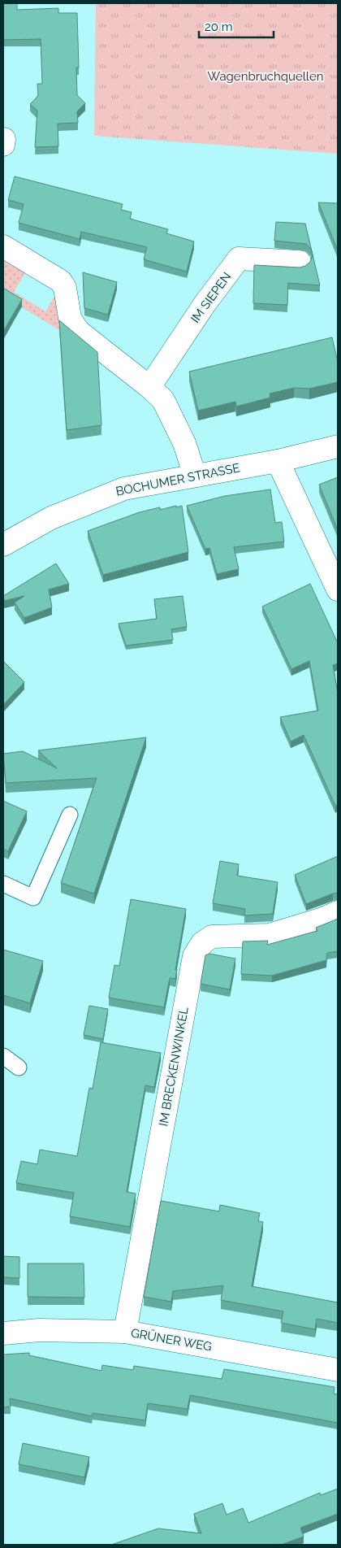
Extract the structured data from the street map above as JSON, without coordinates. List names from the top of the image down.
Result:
{
  "streets": {
    "street": [
      "IM SIEPEN",
      "BOCHUMER STRASSE",
      "IM BRECKENWINKEL",
      "GRÜNER WEG"
    ]
  },
  "crossings": [
    ["IM BRECKENWINKEL", "GRÜNER WEG"]
  ],
  "parks": ["Wagenbruchquellen"],
  "scale_bar": "20 m"
}
